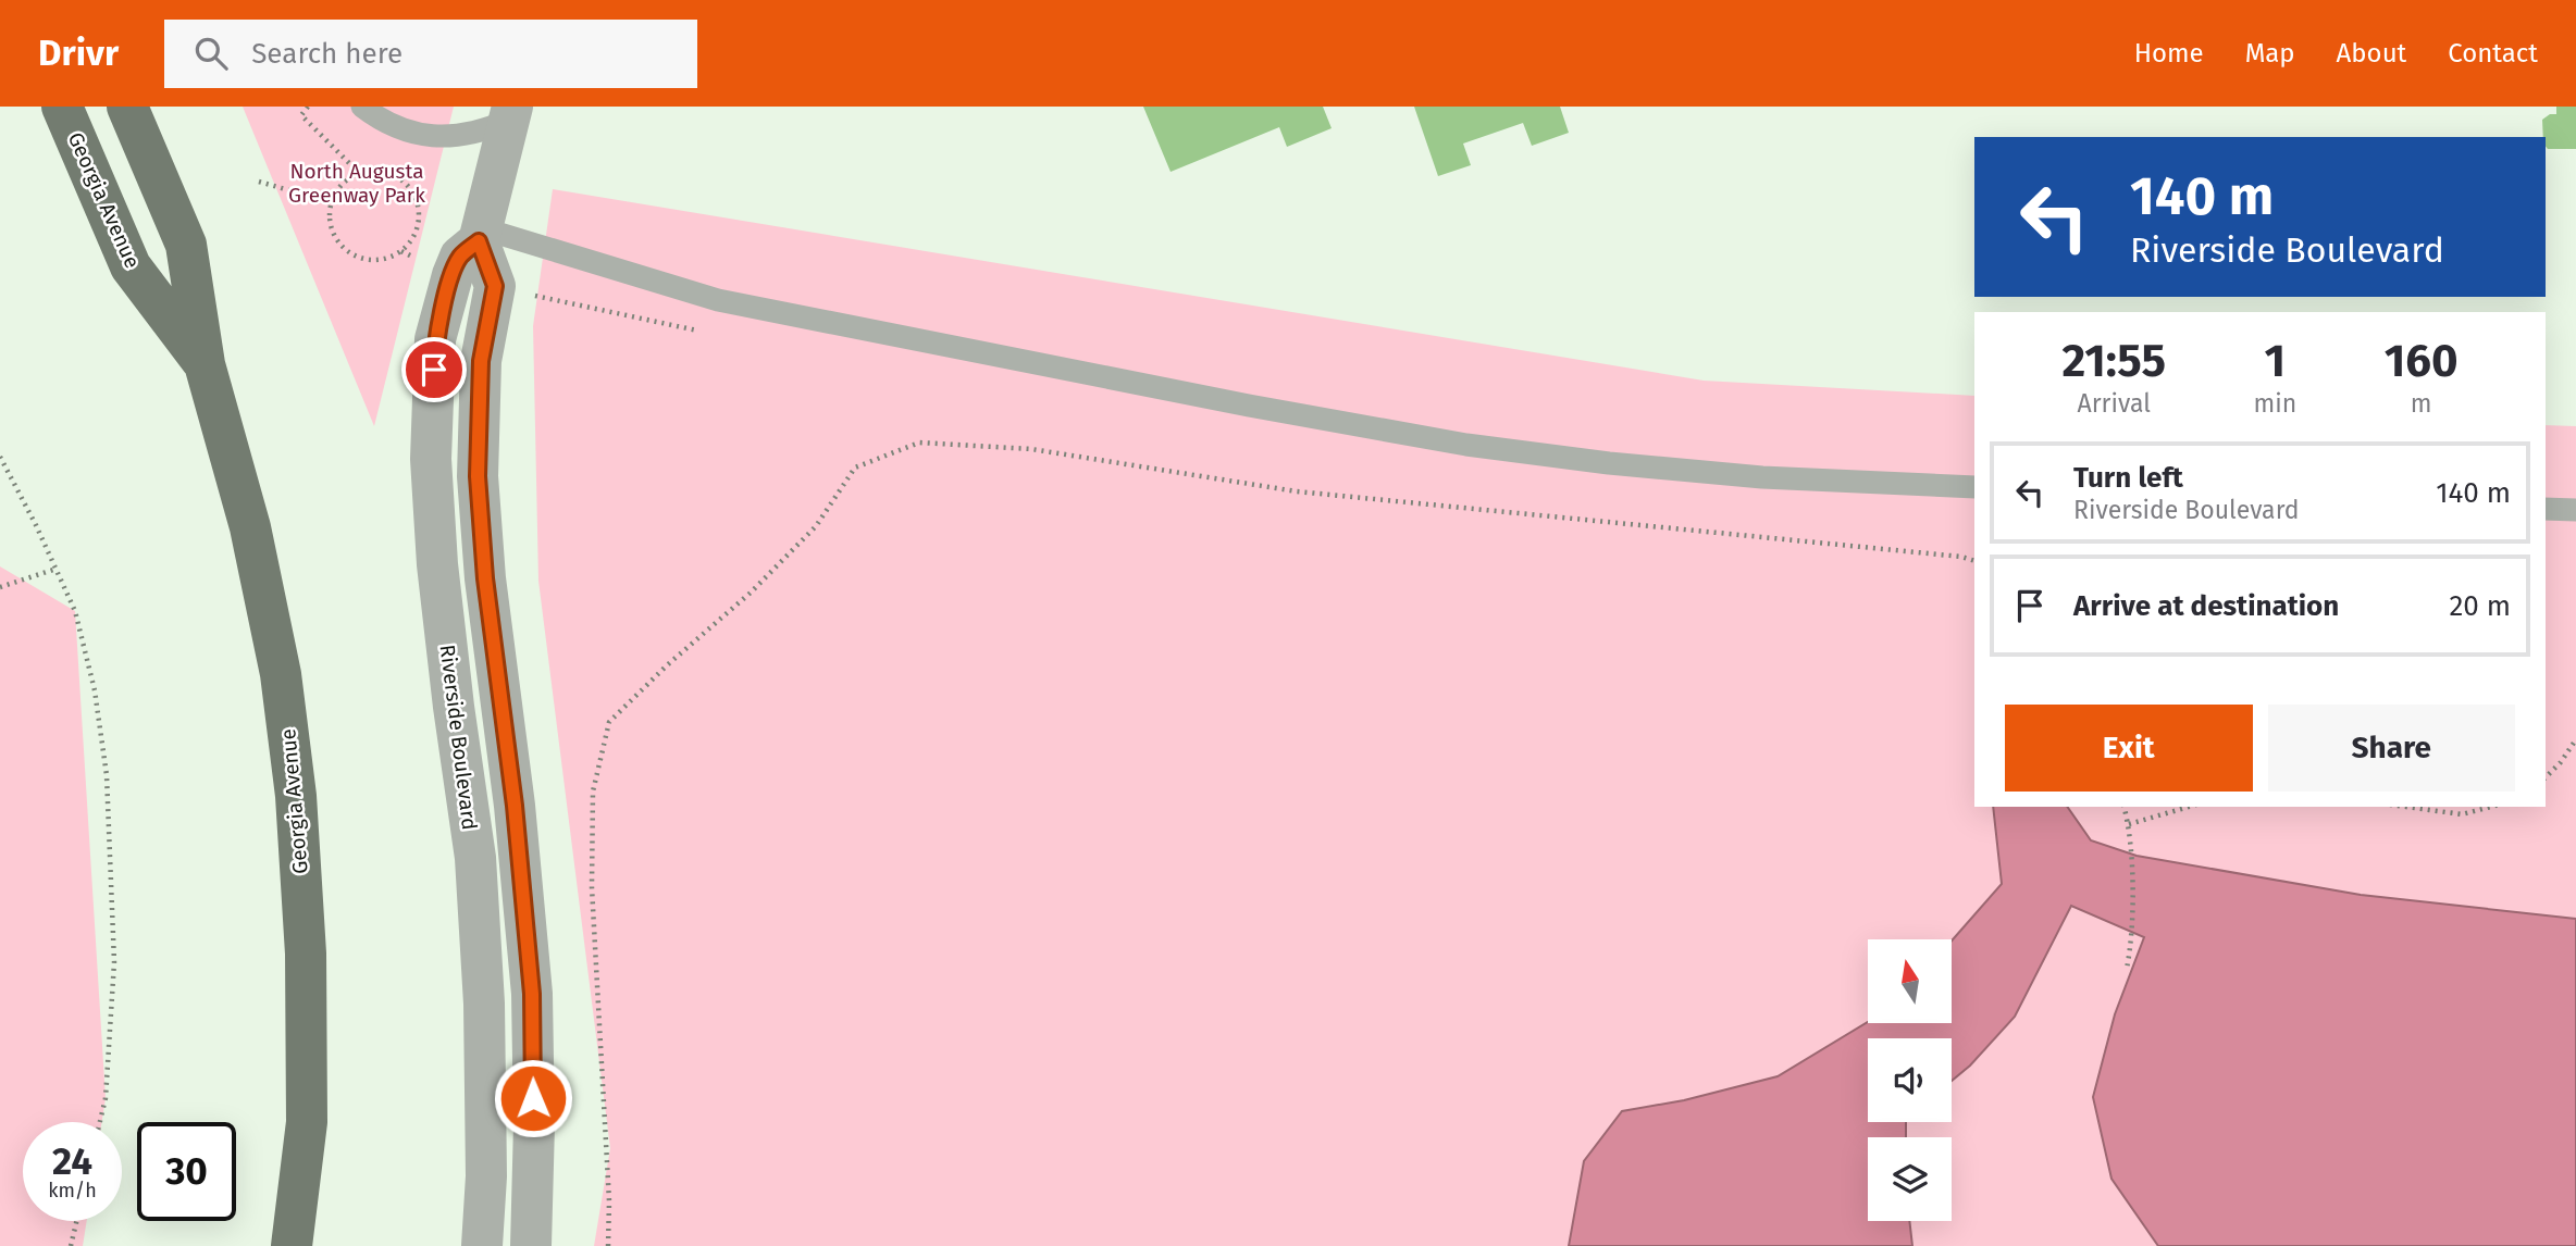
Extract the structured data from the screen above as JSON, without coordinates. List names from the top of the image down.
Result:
{
  "streets": {
    "main road": ["Georgia Avenue"],
    "street": ["Riverside Boulevard"]
  },
  "parks": ["North Augusta Greenway Park"],
  "north": "top",
  "page": {
    "header": "Drivr",
    "search": "Search here",
    "nav": [
      "Home",
      "Map",
      "About",
      "Contact"
    ],
    "turn": ["140 m", "Riverside Boulevard"],
    "eta": [
      "21:55",
      "Arrival",
      "1",
      "min",
      "160",
      "m"
    ],
    "list": [
      {
        "name": "Turn left",
        "note": "Riverside Boulevard",
        "value": "140 m"
      },
      {
        "name": "Arrive at destination",
        "value": "20 m"
      }
    ],
    "buttons": ["Exit", "Share"],
    "speed": "24 km/h",
    "limit": "30"
  }
}
